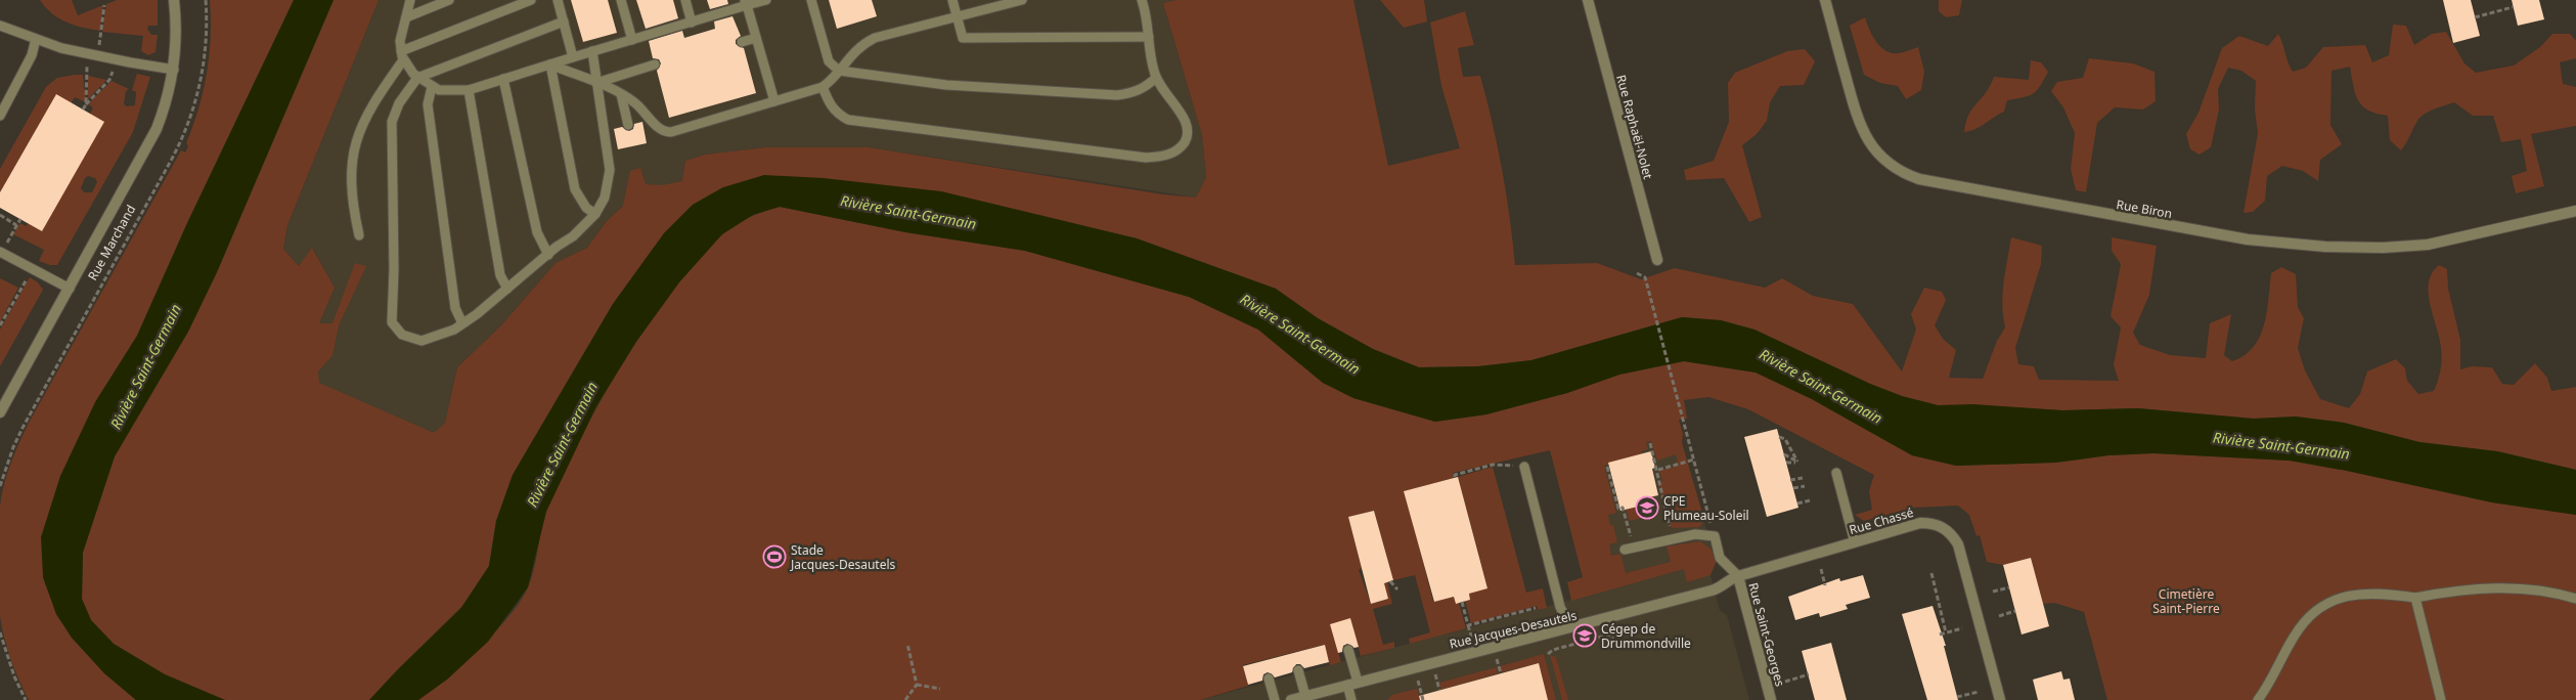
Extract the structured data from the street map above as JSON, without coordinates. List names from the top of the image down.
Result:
{
  "streets": {
    "street": [
      "Rue Raphaël-Nolet",
      "Rue Biron",
      "Rue Marchand",
      "Rue Chassé",
      "Rue Jacques-Desautels",
      "Rue Saint-Georges"
    ]
  },
  "crossings": [
    ["Rue Chassé", "Rue Jacques-Desautels"],
    ["Rue Chassé", "Rue Saint-Georges"],
    ["Rue Jacques-Desautels", "Rue Saint-Georges"]
  ],
  "water": ["Rivière Saint-Germain"],
  "parks": ["Cimetière Saint-Pierre"],
  "places": {
    "school or university": ["CPE Plumeau-Soleil", "Cégep de Drummondville"],
    "sports": ["Stade Jacques-Desautels"]
  }
}
